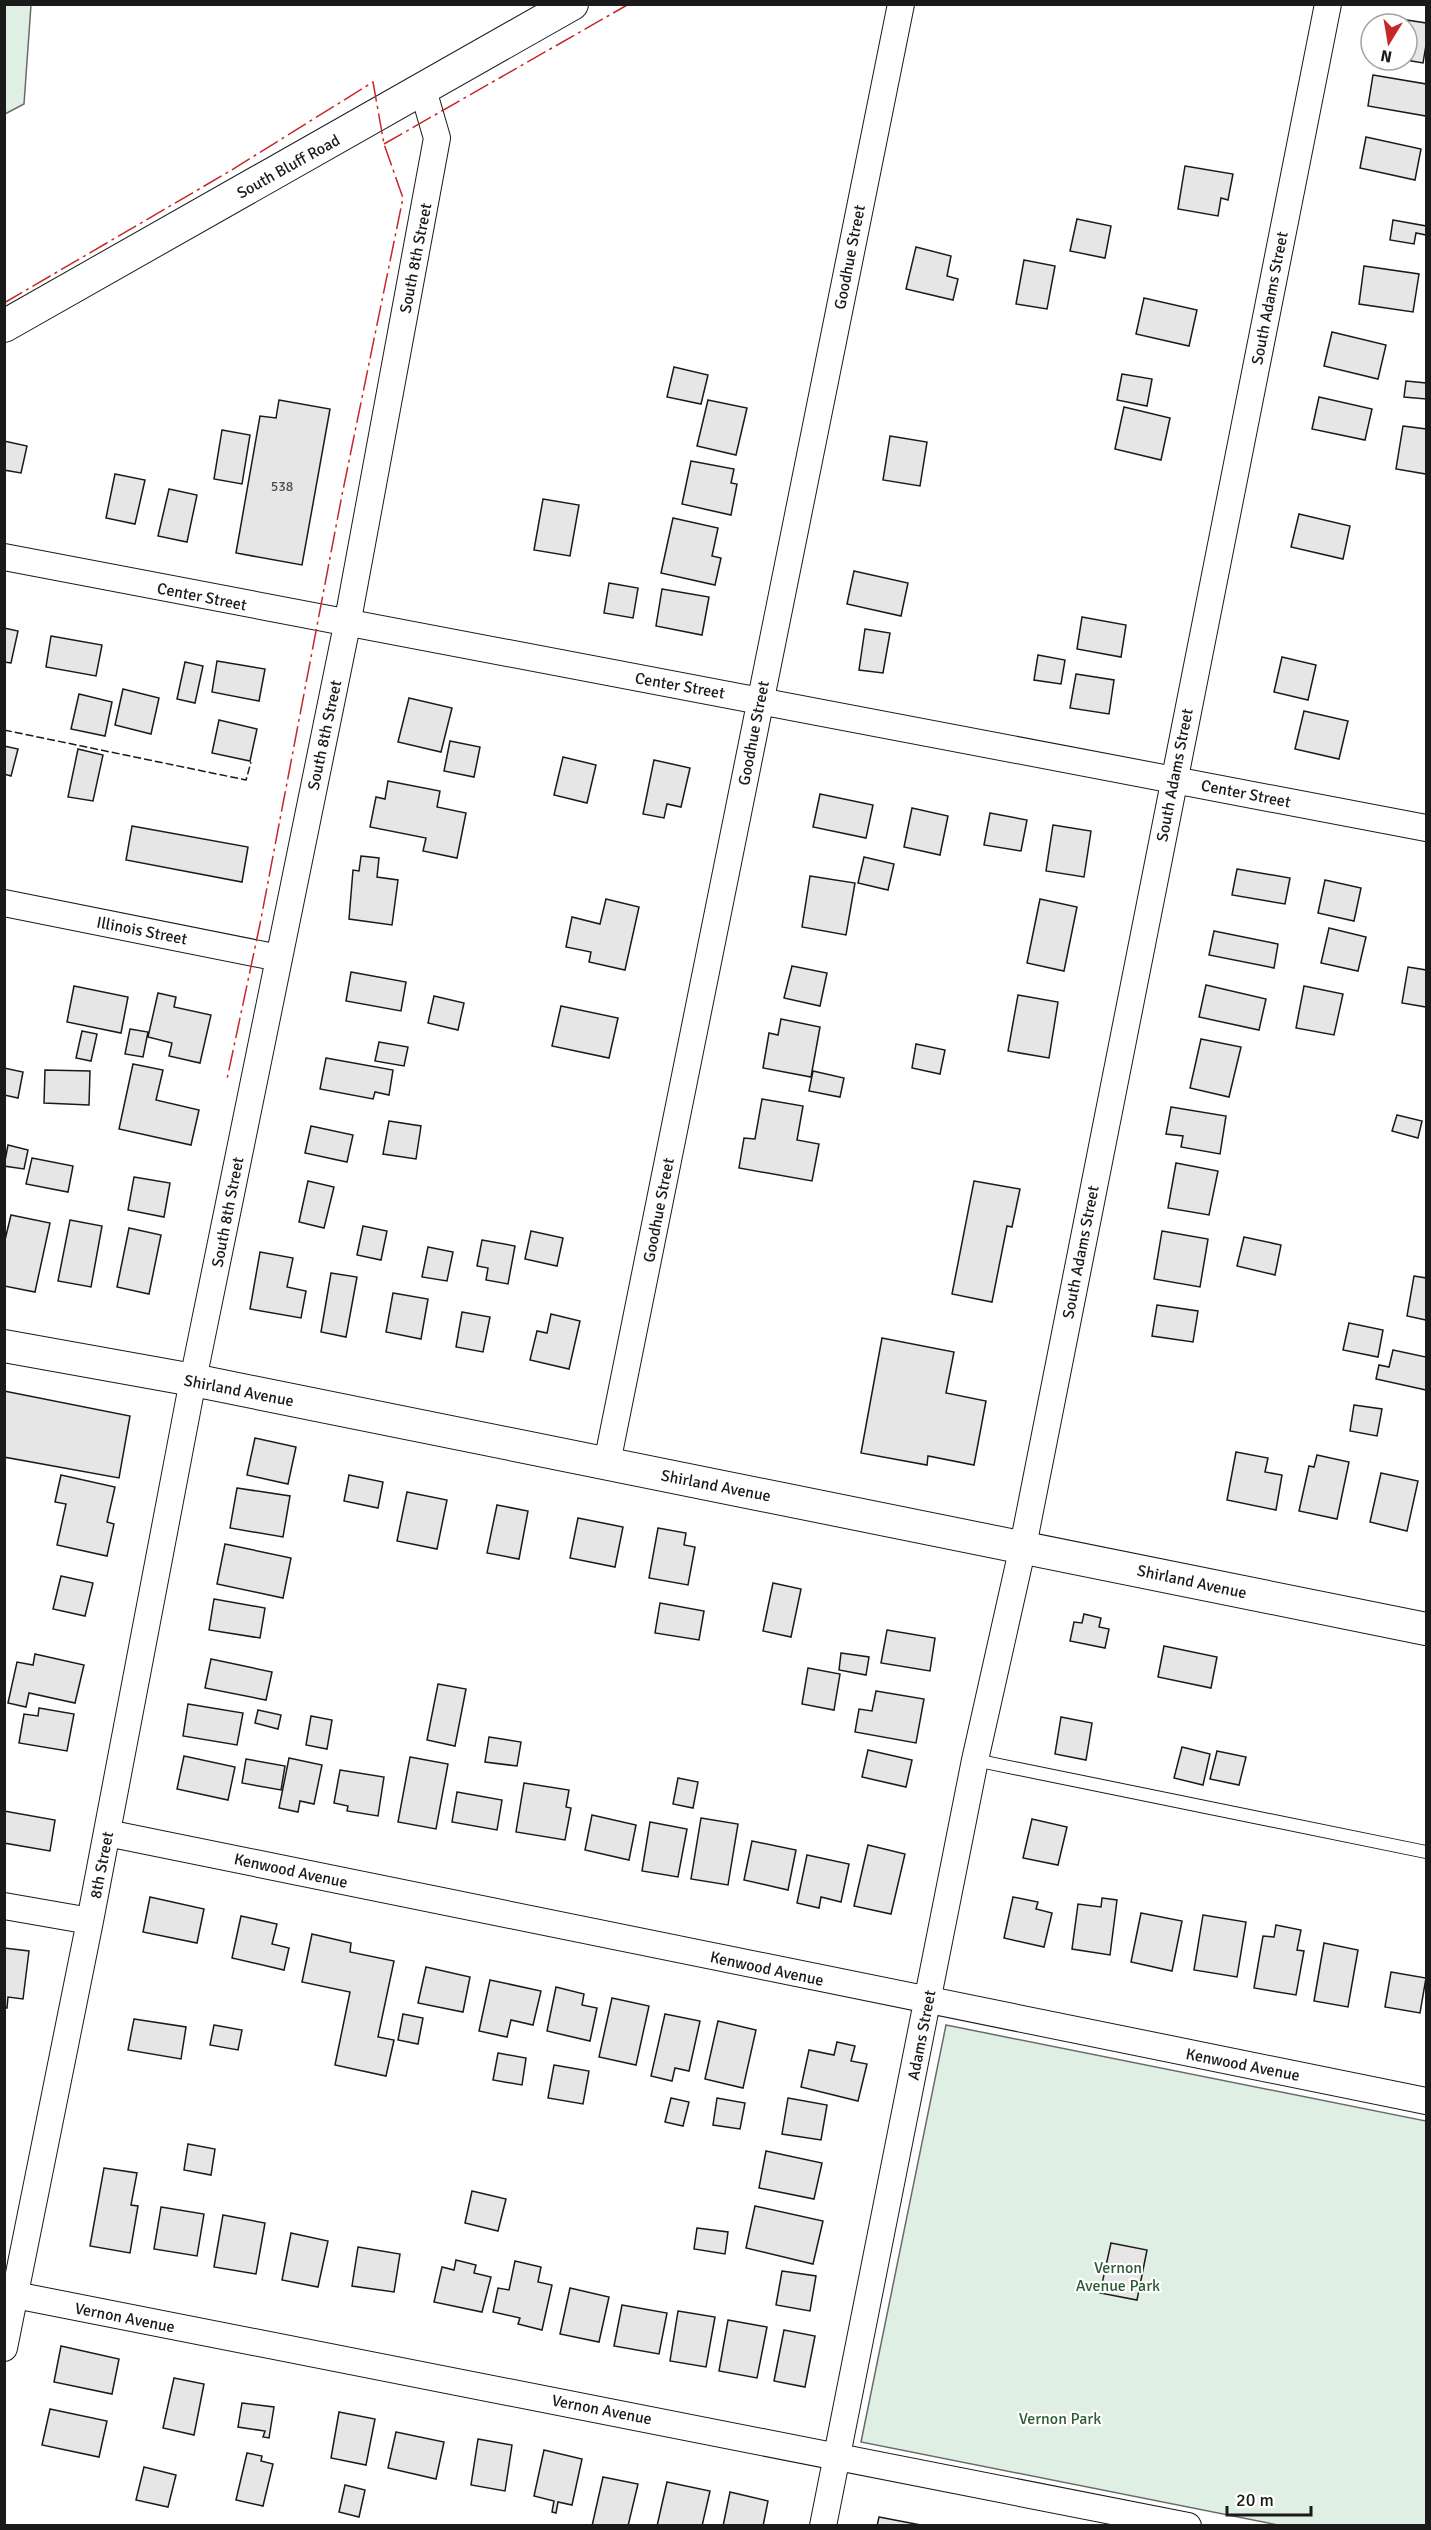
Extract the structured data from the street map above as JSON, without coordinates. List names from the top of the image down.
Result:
{
  "streets": {
    "street": [
      "South Bluff Road",
      "Goodhue Street",
      "South 8th Street",
      "South Adams Street",
      "Center Street",
      "Illinois Street",
      "Shirland Avenue",
      "8th Street",
      "Kenwood Avenue",
      "Adams Street",
      "Vernon Avenue"
    ]
  },
  "crossings": [
    ["South Bluff Road", "South 8th Street"],
    ["Goodhue Street", "Center Street"],
    ["Goodhue Street", "Shirland Avenue"],
    ["South 8th Street", "Center Street"],
    ["South 8th Street", "Illinois Street"],
    ["South 8th Street", "Shirland Avenue"],
    ["South 8th Street", "8th Street"],
    ["South Adams Street", "Center Street"],
    ["South Adams Street", "Shirland Avenue"],
    ["South Adams Street", "Adams Street"],
    ["Shirland Avenue", "8th Street"],
    ["Shirland Avenue", "Adams Street"],
    ["8th Street", "Kenwood Avenue"],
    ["8th Street", "Vernon Avenue"],
    ["Kenwood Avenue", "Adams Street"],
    ["Adams Street", "Vernon Avenue"]
  ],
  "parks": ["Vernon Avenue Park", "Vernon Park"],
  "house_numbers": ["538"],
  "scale_bar": "20 m",
  "north": "bottom"
}
